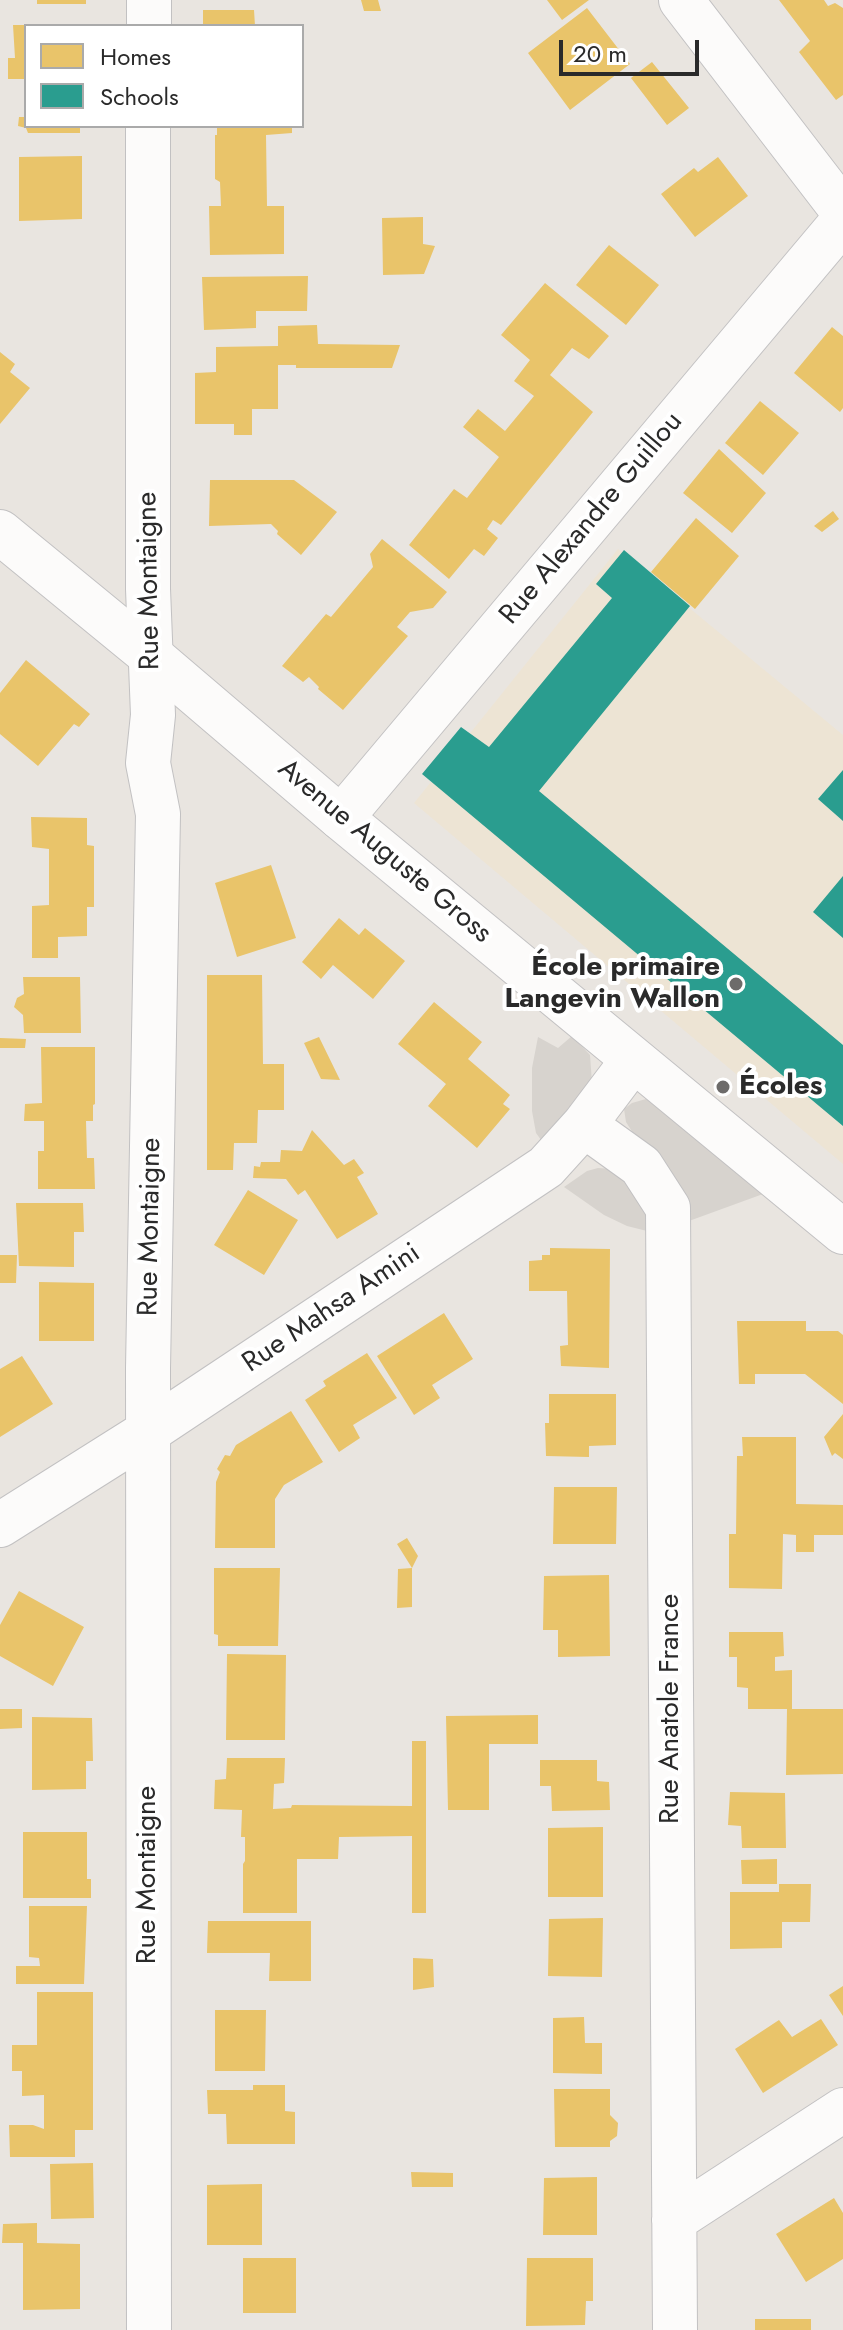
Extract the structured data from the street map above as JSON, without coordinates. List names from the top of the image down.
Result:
{
  "streets": {
    "street": [
      "Rue Alexandre Guillou",
      "Rue Montaigne",
      "Avenue Auguste Gross",
      "Rue Mahsa Amini",
      "Rue Anatole France"
    ]
  },
  "crossings": [
    ["Rue Alexandre Guillou", "Avenue Auguste Gross"],
    ["Rue Montaigne", "Avenue Auguste Gross"],
    ["Rue Montaigne", "Rue Mahsa Amini"],
    ["Avenue Auguste Gross", "Rue Mahsa Amini"],
    ["Rue Mahsa Amini", "Rue Anatole France"]
  ],
  "places": ["École primaire Langevin Wallon", "Écoles"],
  "legend": ["Homes", "Schools"],
  "scale_bar": "20 m"
}
